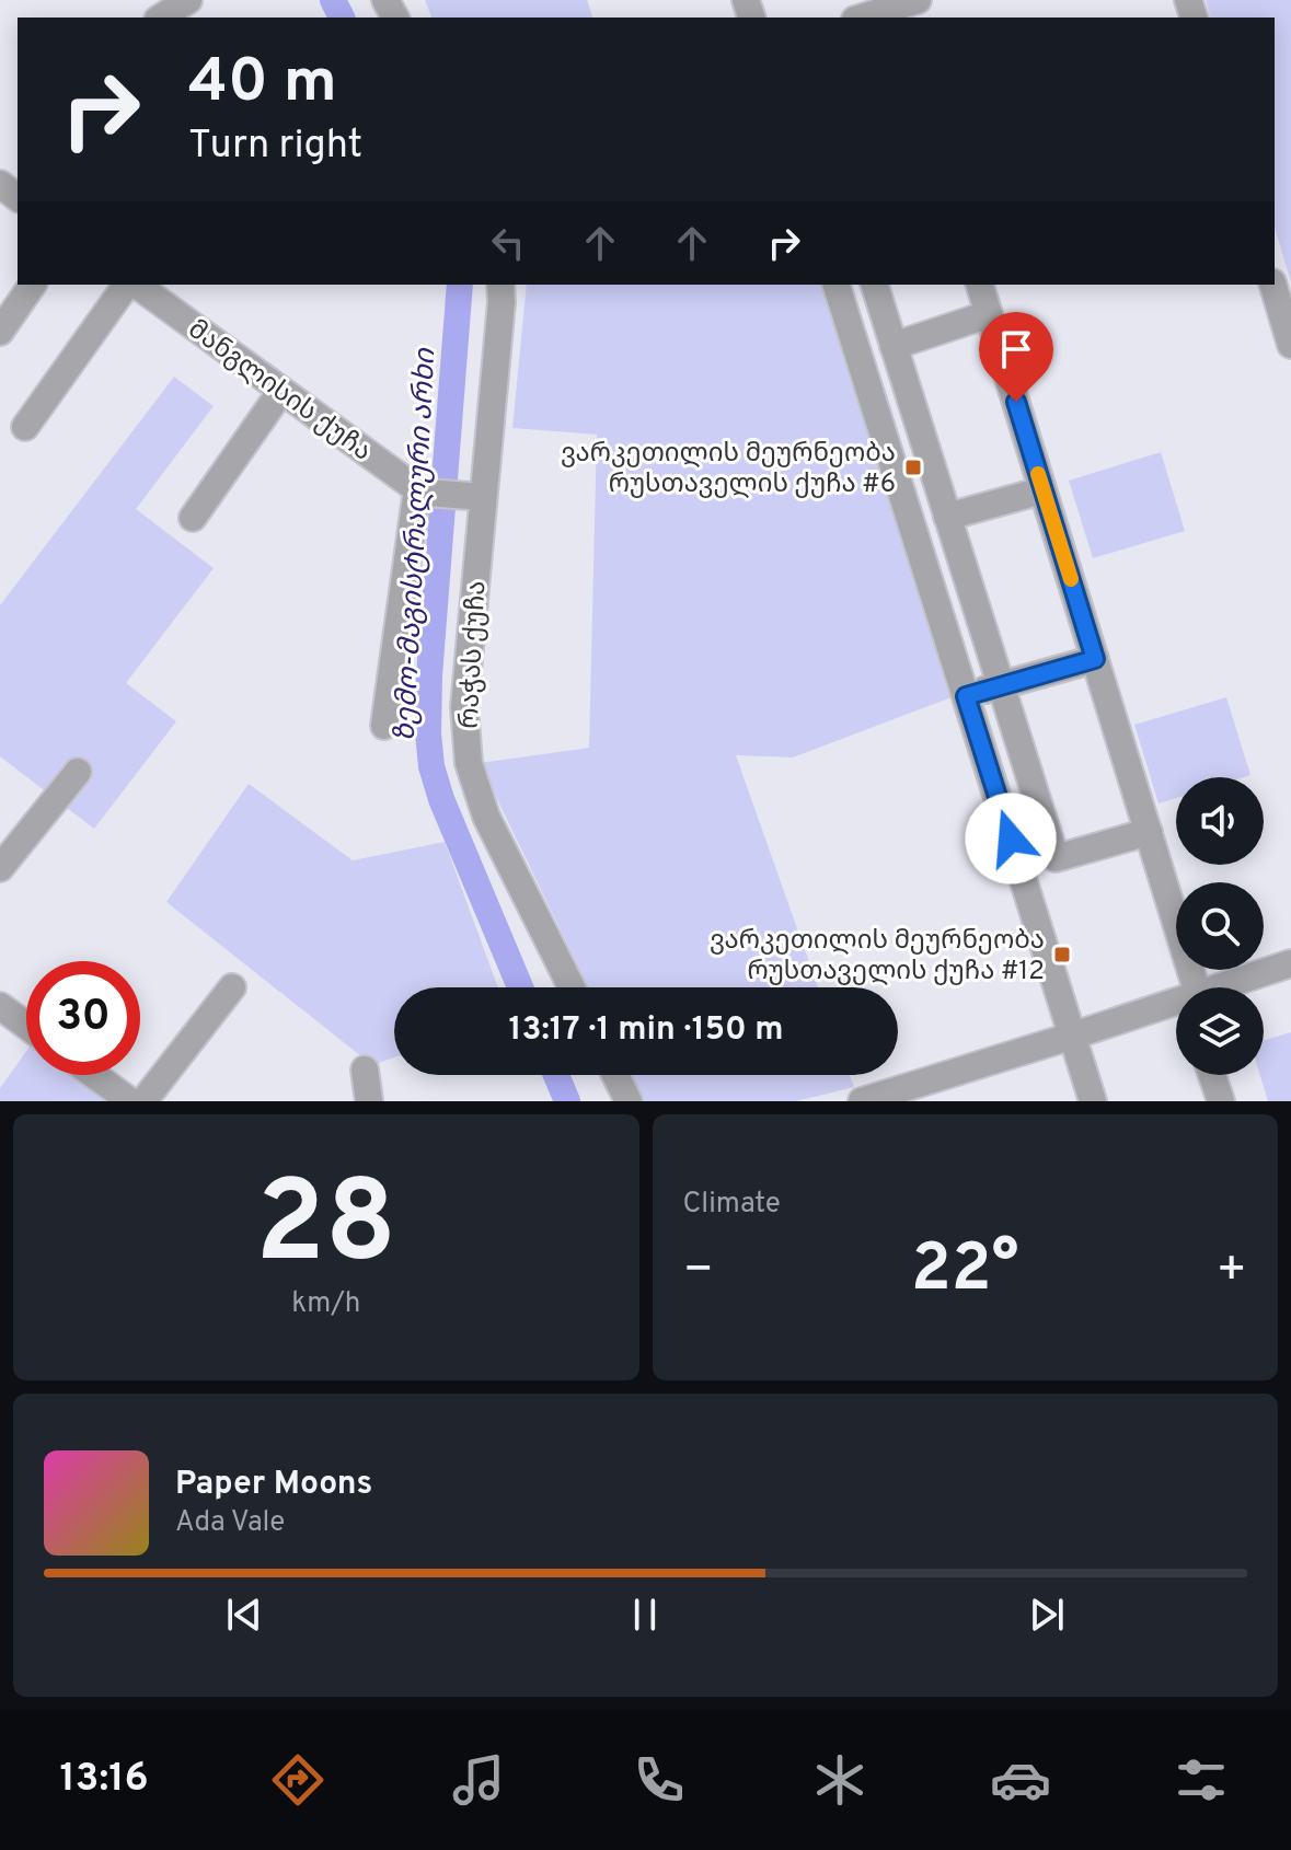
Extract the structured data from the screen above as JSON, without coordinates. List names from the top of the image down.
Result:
{
  "streets": {
    "street": ["მანგლისის ქუჩა", "რაჭას ქუჩა"]
  },
  "water": ["ზემო-მაგისტრალური არხი"],
  "places": {
    "transit": ["ვარკეთილის მეურნეობა რუსთაველის ქუჩა #6", "ვარკეთილის მეურნეობა რუსთაველის ქუჩა #12"]
  },
  "page": {
    "turn": ["40 m", "Turn right"],
    "limit": "30",
    "trip": "13:17 · 1 min · 150 m",
    "tile": [
      ["28", "km/h"],
      "Climate"
    ],
    "heat": ["−", "22°", "+"],
    "song": ["Paper Moons", "Ada Vale"],
    "tabs": "13:16"
  }
}
